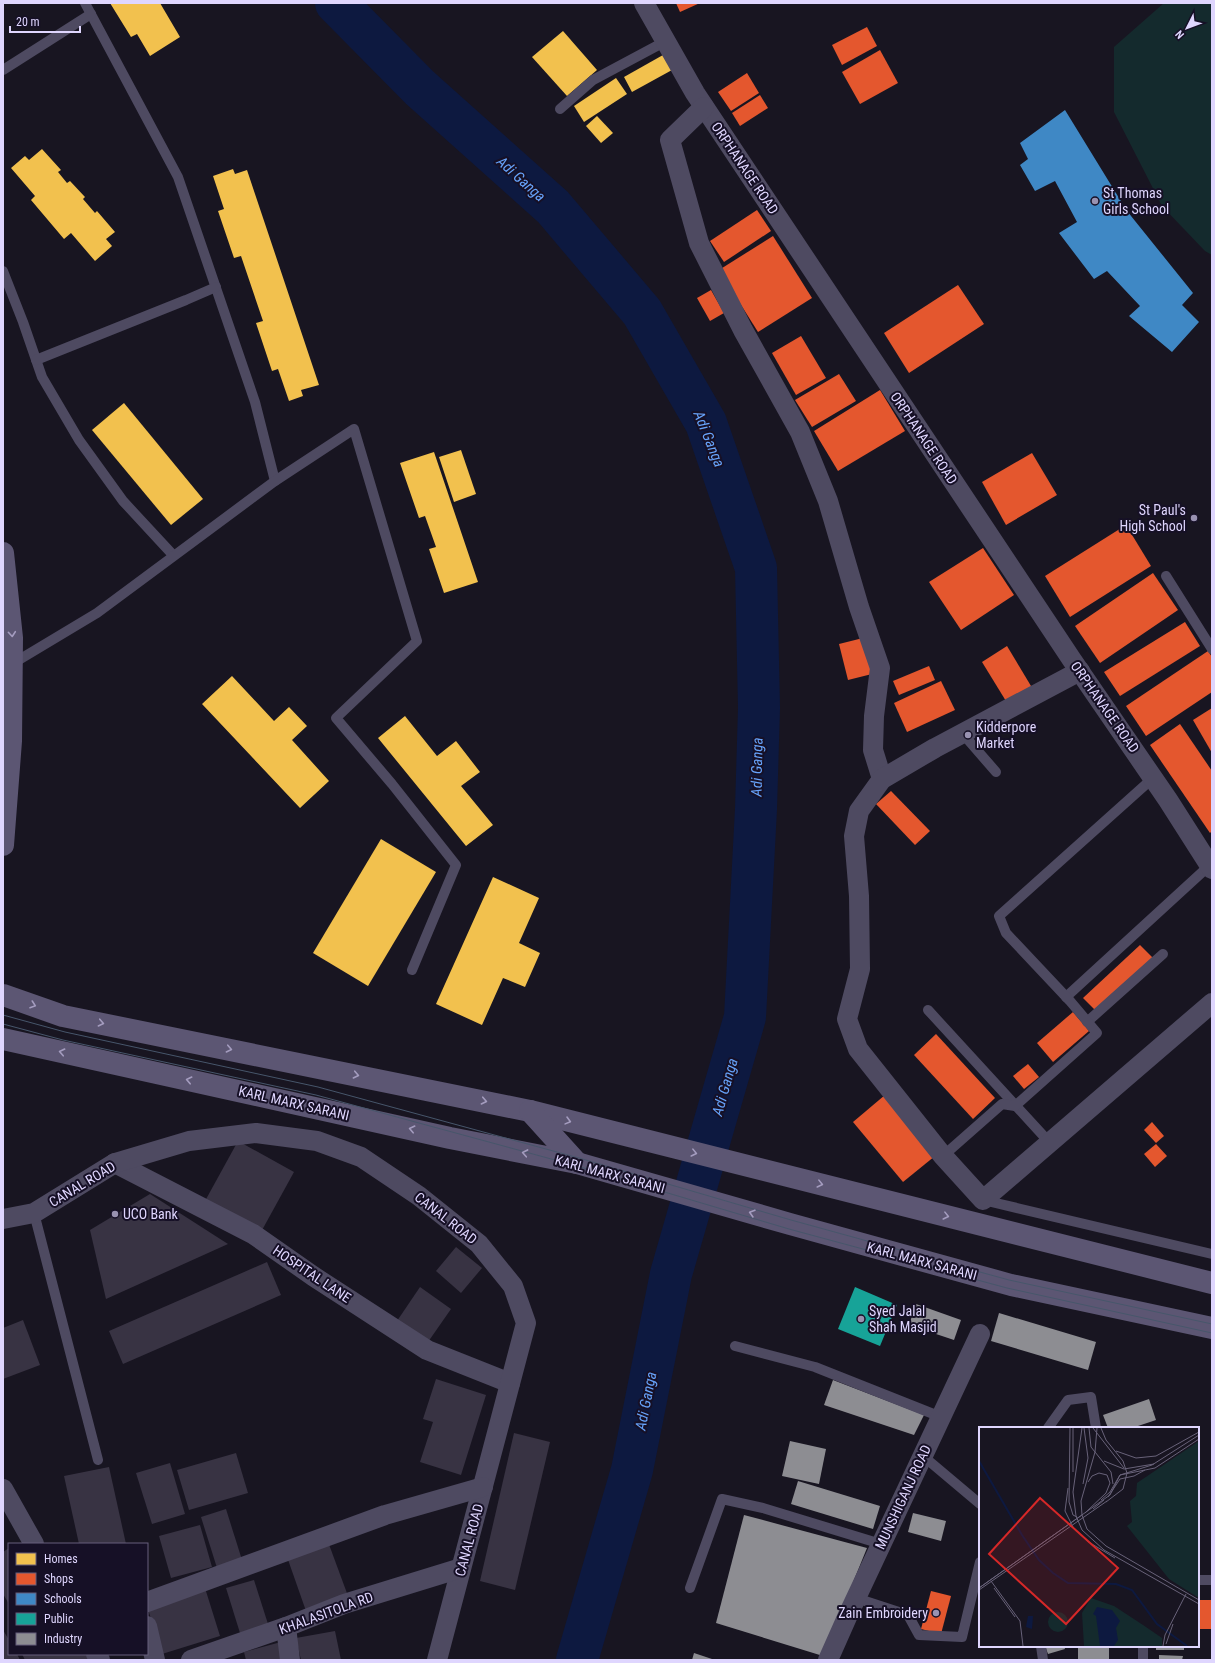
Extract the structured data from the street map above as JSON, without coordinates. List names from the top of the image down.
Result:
{
  "streets": {
    "main road": ["KARL MARX SARANI"],
    "street": [
      "ORPHANAGE ROAD",
      "CANAL ROAD",
      "HOSPITAL LANE",
      "MUNSHIGANJ ROAD",
      "KHALASITOLA RD"
    ]
  },
  "crossings": [
    ["CANAL ROAD", "HOSPITAL LANE"],
    ["CANAL ROAD", "KHALASITOLA RD"]
  ],
  "water": ["Adi Ganga"],
  "places": [
    "St Thomas Girls School",
    "St Paul's High School",
    "Kidderpore Market",
    "UCO Bank",
    "Syed Jalal Shah Masjid",
    "Zain Embroidery"
  ],
  "legend": [
    "Homes",
    "Shops",
    "Schools",
    "Public",
    "Industry"
  ],
  "scale_bar": "20 m",
  "north": "bottom left"
}
